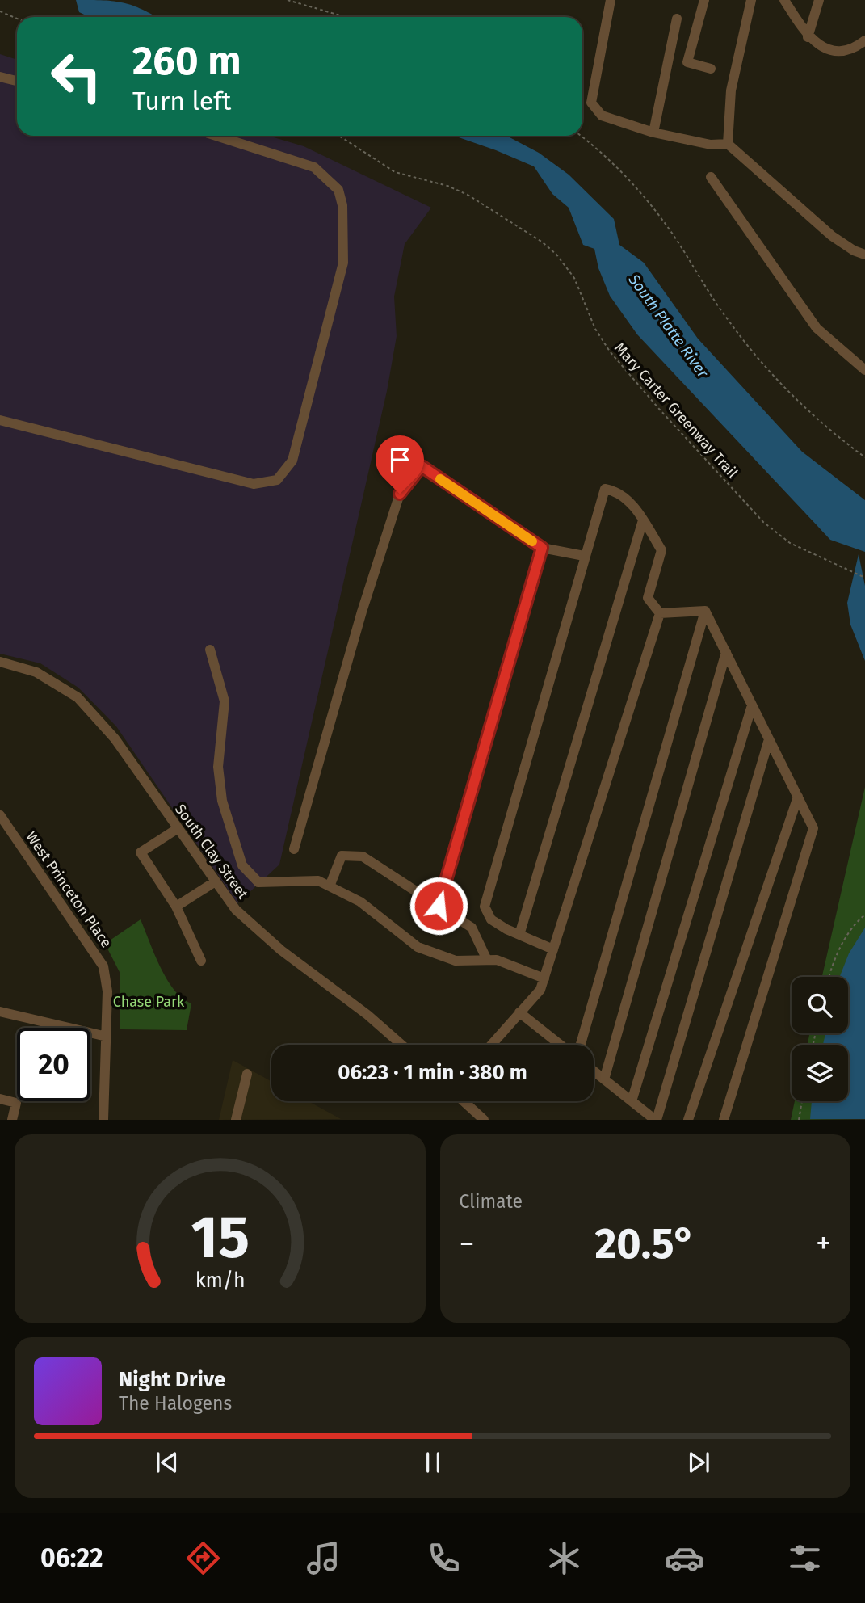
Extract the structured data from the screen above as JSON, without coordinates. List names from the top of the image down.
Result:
{
  "streets": {
    "street": ["South Clay Street", "West Princeton Place"],
    "path": ["Mary Carter Greenway Trail"]
  },
  "water": ["South Platte River"],
  "parks": ["Chase Park"],
  "page": {
    "turn": ["260 m", "Turn left"],
    "limit": "20",
    "trip": "06:23 · 1 min · 380 m",
    "tile": "Climate",
    "heat": ["−", "20.5°", "+"],
    "song": ["Night Drive", "The Halogens"],
    "tabs": "06:22",
    "gauge": ["15", "km/h"]
  }
}
